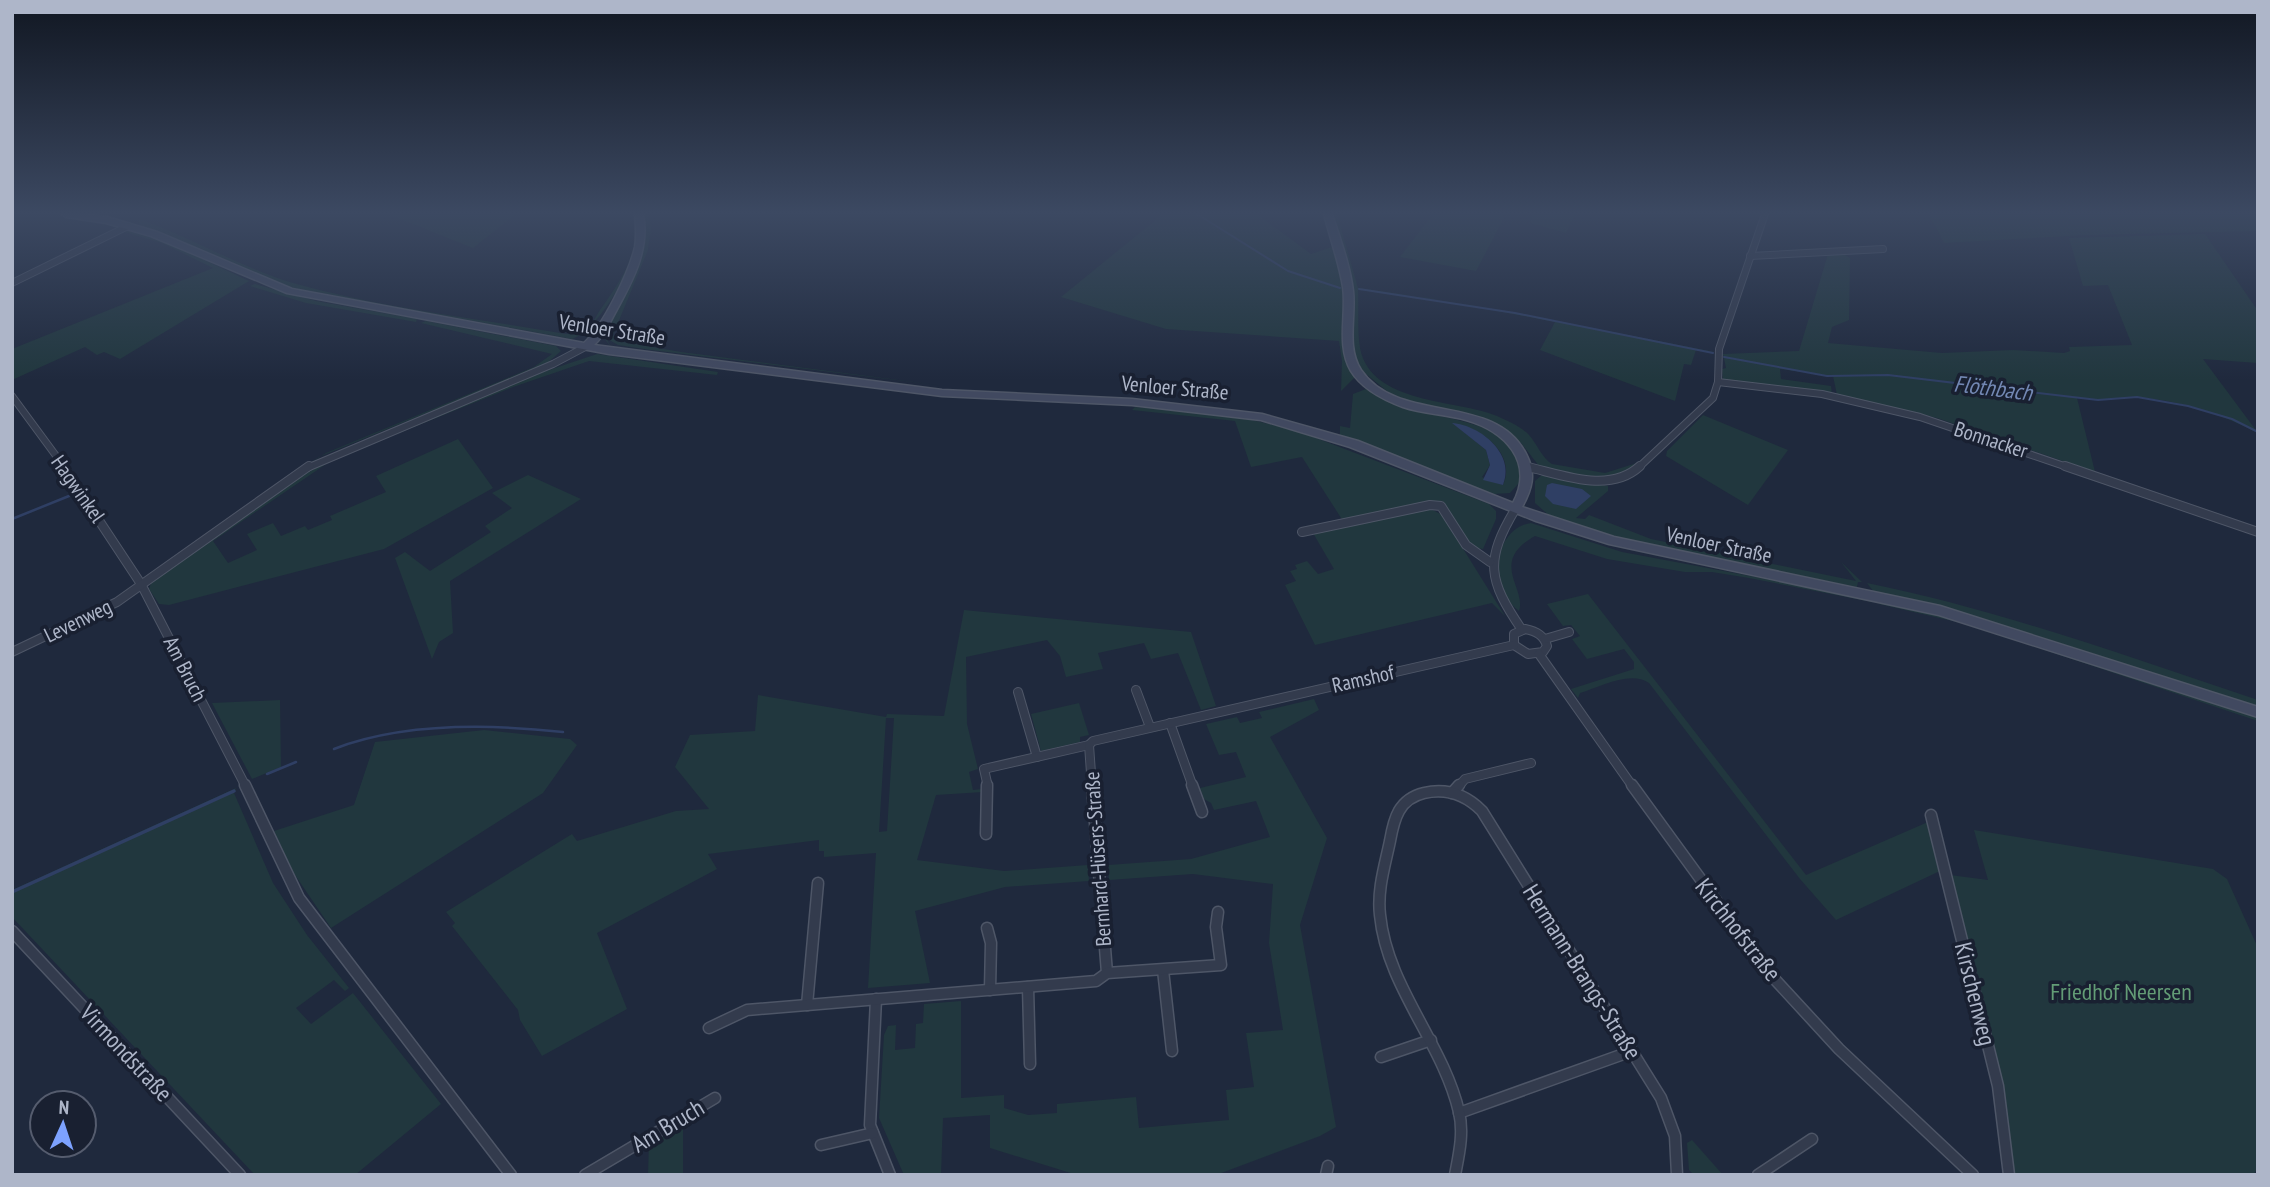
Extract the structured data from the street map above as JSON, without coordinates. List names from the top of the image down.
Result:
{
  "streets": {
    "main road": ["Venloer Straße"],
    "street": [
      "Bonnacker",
      "Hagwinkel",
      "Levenweg",
      "Am Bruch",
      "Ramshof",
      "Bernhard-Hüsers-Straße",
      "Kirchhofstraße",
      "Hermann-Brangs-Straße",
      "Kirschenweg",
      "Virmondstraße"
    ]
  },
  "crossings": [
    ["Hagwinkel", "Levenweg"],
    ["Hagwinkel", "Am Bruch"],
    ["Levenweg", "Am Bruch"],
    ["Ramshof", "Bernhard-Hüsers-Straße"],
    ["Ramshof", "Kirchhofstraße"]
  ],
  "water": ["Flöthbach"],
  "parks": ["Friedhof Neersen"],
  "north": "top"
}
